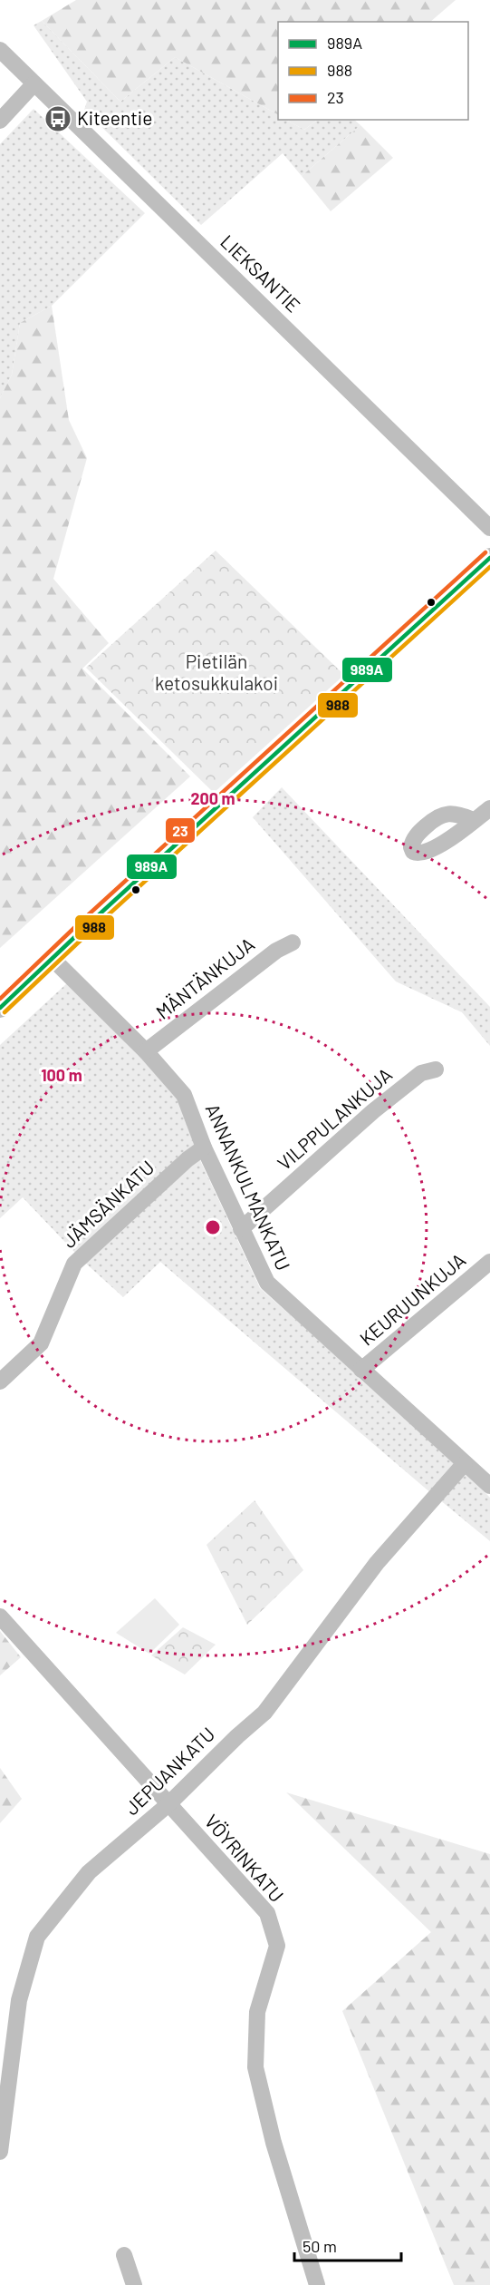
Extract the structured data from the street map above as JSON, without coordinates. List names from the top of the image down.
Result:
{
  "streets": {
    "street": [
      "LIEKSANTIE",
      "MÄNTÄNKUJA",
      "VILPPULANKUJA",
      "ANNANKULMANKATU",
      "JÄMSÄNKATU",
      "KEURUUNKUJA",
      "JEPUANKATU",
      "VÖYRINKATU"
    ]
  },
  "crossings": [
    ["MÄNTÄNKUJA", "ANNANKULMANKATU"],
    ["VILPPULANKUJA", "ANNANKULMANKATU"],
    ["ANNANKULMANKATU", "JÄMSÄNKATU"],
    ["ANNANKULMANKATU", "KEURUUNKUJA"],
    ["ANNANKULMANKATU", "JEPUANKATU"],
    ["JEPUANKATU", "VÖYRINKATU"]
  ],
  "parks": ["Pietilän ketosukkulakoi"],
  "places": {
    "bus stop": ["Kiteentie"]
  },
  "lines": ["transit line 23", "transit line 989A", "transit line 988"],
  "legend": ["989A", "988", "23"],
  "scale_bar": "50 m",
  "rings": ["200 m", "100 m"]
}
